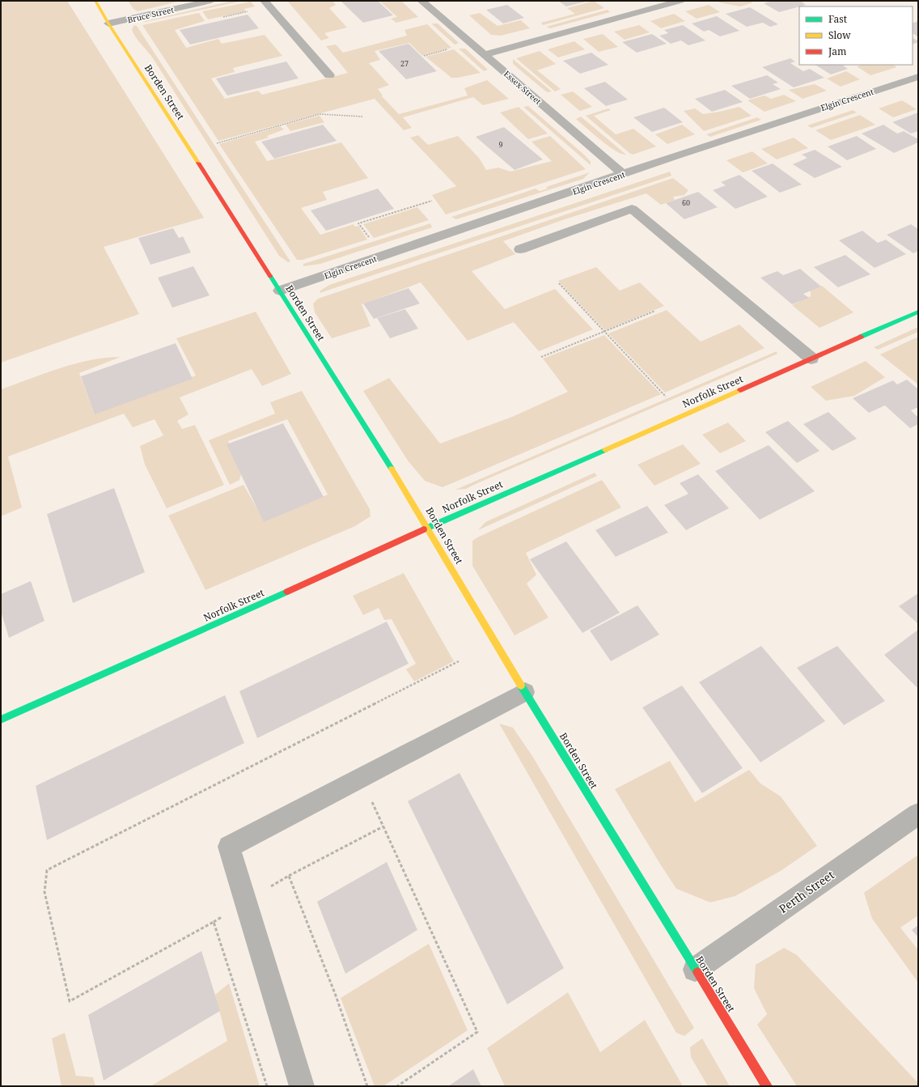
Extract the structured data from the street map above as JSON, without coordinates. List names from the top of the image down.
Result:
{
  "streets": {
    "street": [
      "Bruce Street",
      "Essex Street",
      "Borden Street",
      "Elgin Crescent",
      "Norfolk Street",
      "Perth Street"
    ]
  },
  "crossings": [
    ["Bruce Street", "Borden Street"],
    ["Essex Street", "Elgin Crescent"],
    ["Borden Street", "Elgin Crescent"],
    ["Borden Street", "Norfolk Street"],
    ["Borden Street", "Perth Street"]
  ],
  "house_numbers": ["27", "9", "60"],
  "legend": ["Fast", "Slow", "Jam"]
}
